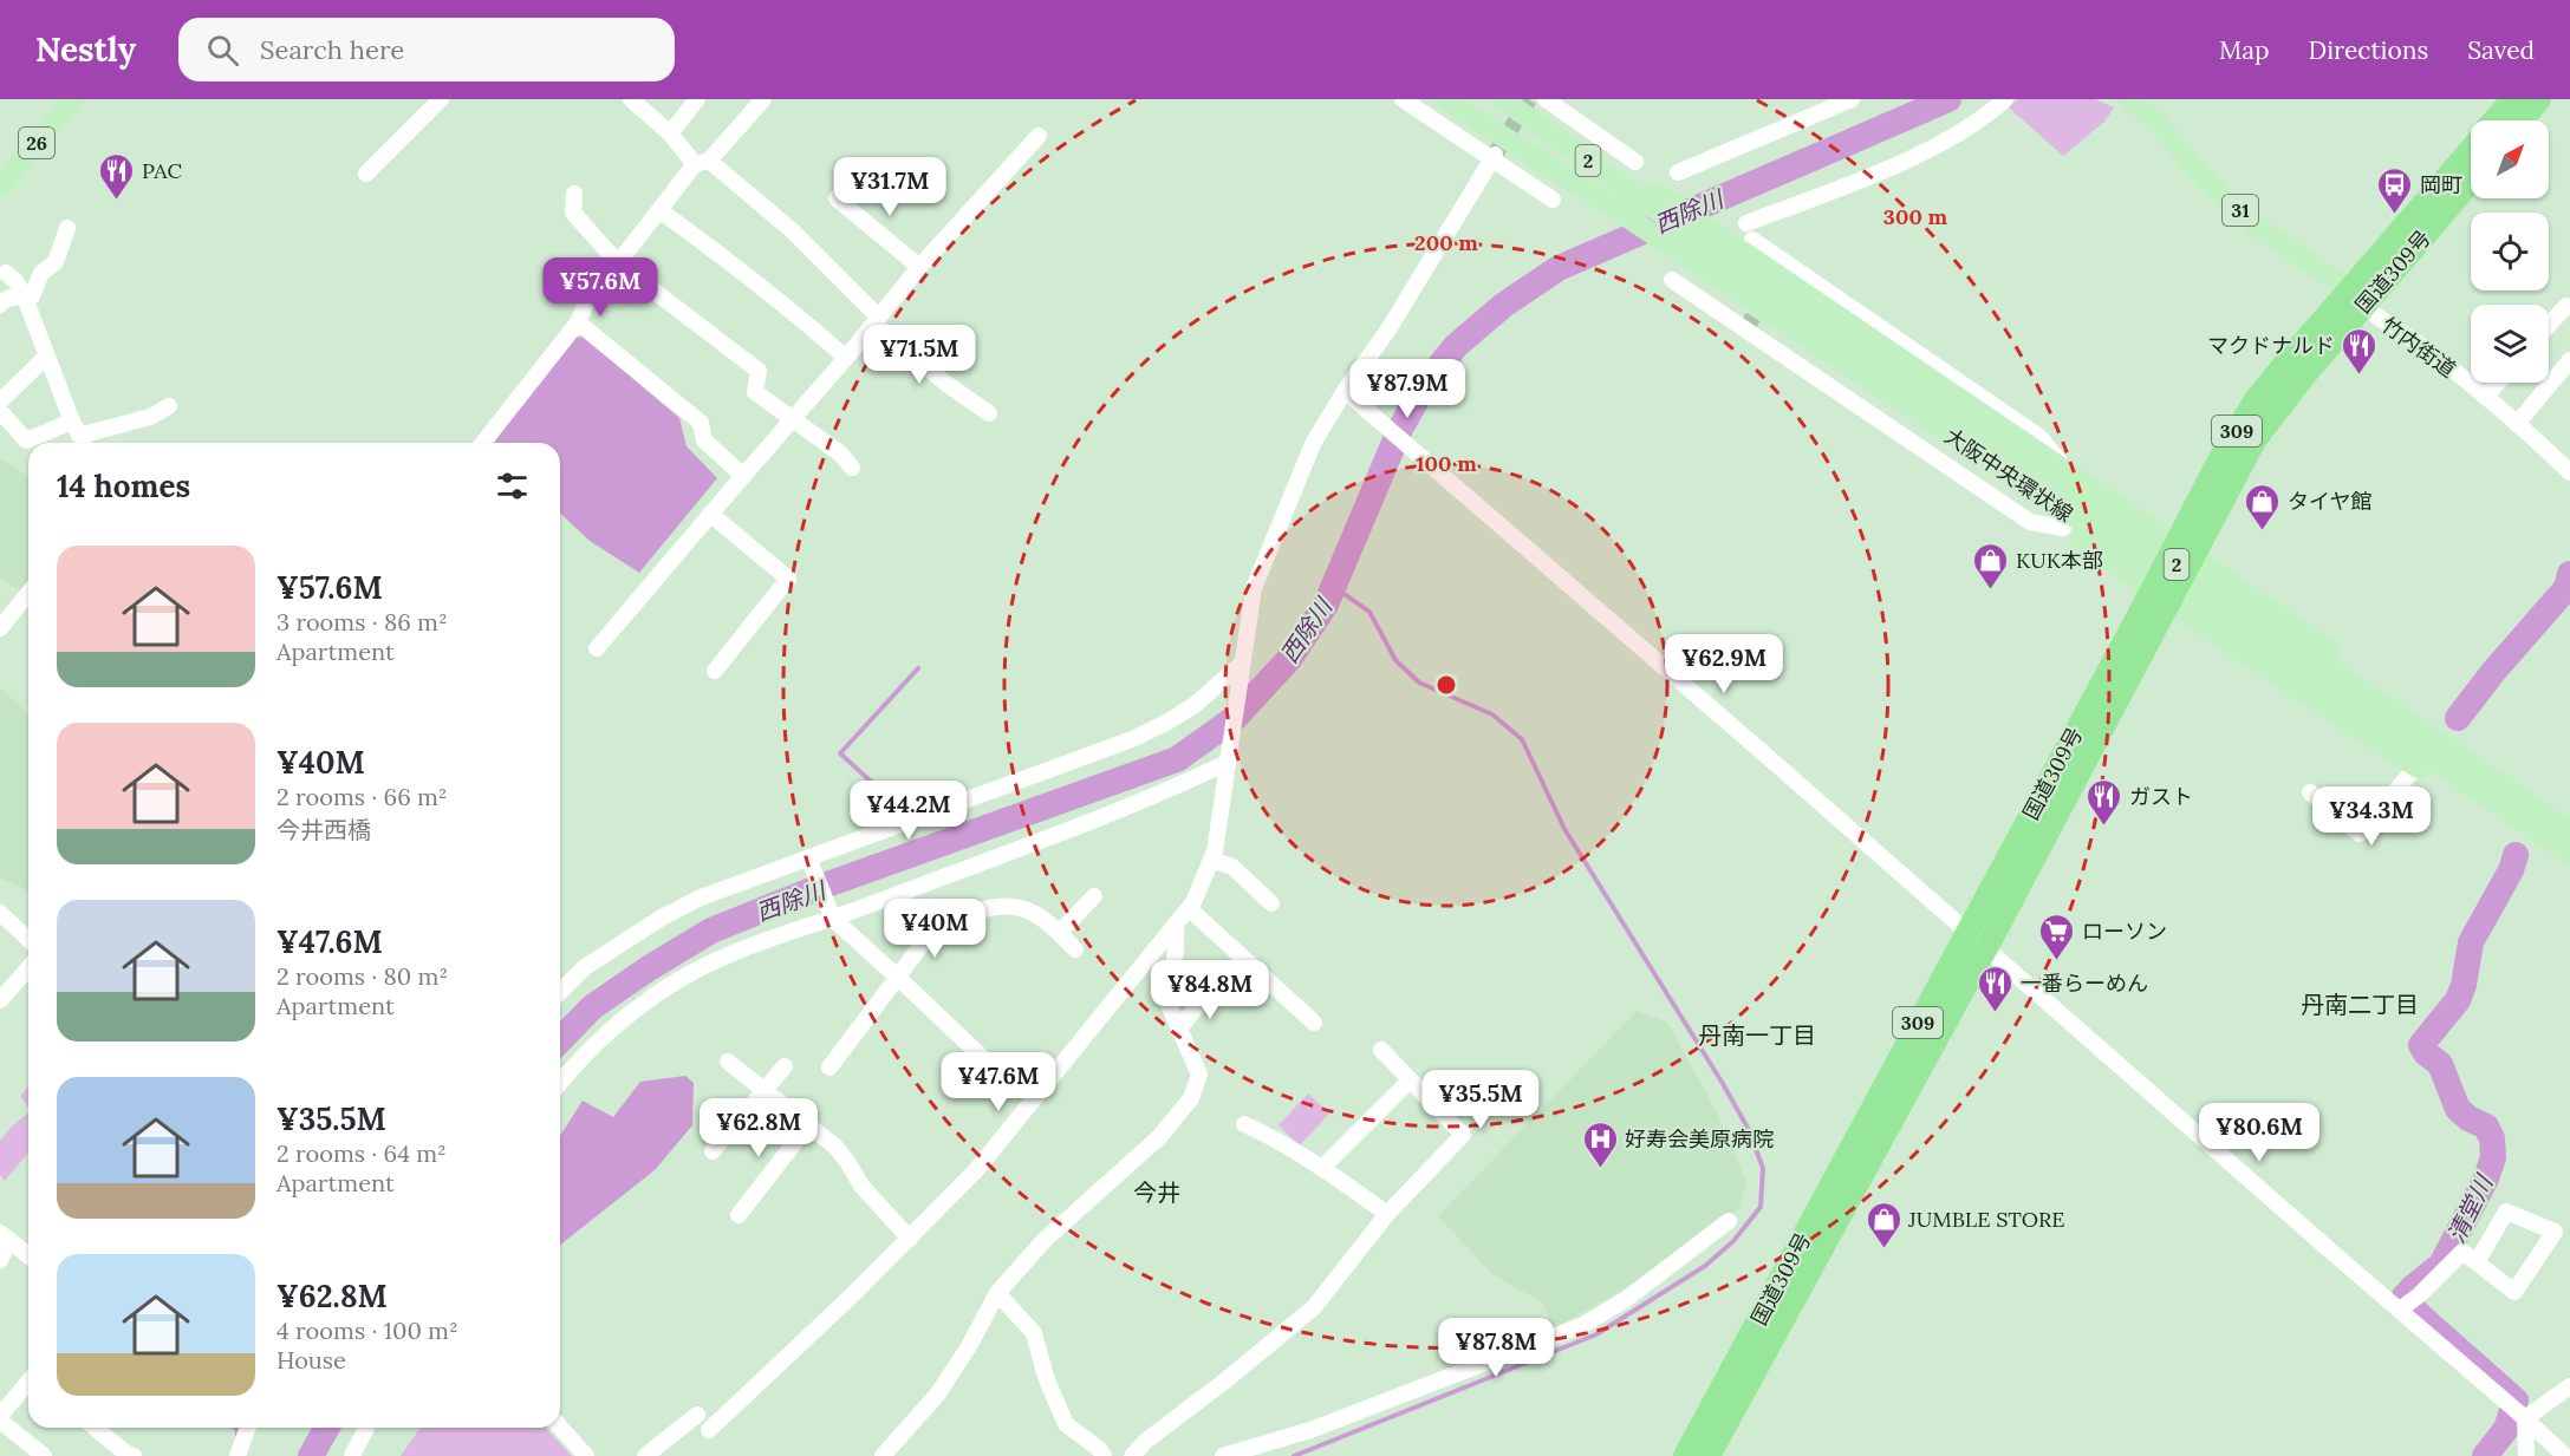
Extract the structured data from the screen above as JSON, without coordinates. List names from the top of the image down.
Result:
{
  "streets": {
    "highway": ["国道309号", "309"],
    "main road": [
      "26",
      "2",
      "31",
      "大阪中央環状線"
    ],
    "street": ["竹内街道"]
  },
  "crossings": [
    ["31", "国道309号"],
    ["31", "竹内街道"],
    ["国道309号", "竹内街道"]
  ],
  "districts": ["丹南二丁目", "丹南一丁目", "今井"],
  "water": ["西除川", "清堂川"],
  "places": {
    "restaurant": [
      "PAC",
      "マクドナルド",
      "ガスト",
      "一番らーめん"
    ],
    "bus stop": ["岡町"],
    "shop": ["タイヤ館", "KUK本部", "JUMBLE STORE"],
    "supermarket": ["ローソン"],
    "hospital": ["好寿会美原病院"]
  },
  "north": "top right",
  "page": {
    "header": "Nestly",
    "search": "Search here",
    "nav": ["Map", "Directions", "Saved"],
    "price": [
      "¥31.7M",
      "¥57.6M",
      "¥71.5M",
      "¥87.9M",
      "¥62.9M",
      "¥44.2M",
      "¥34.3M",
      "¥40M",
      "¥84.8M",
      "¥47.6M",
      "¥35.5M",
      "¥62.8M",
      "¥80.6M",
      "¥87.8M"
    ],
    "heading": "14 homes",
    "list": [
      {
        "name": "¥57.6M",
        "note": "3 rooms · 86 m² · Apartment"
      },
      {
        "name": "¥40M",
        "note": "2 rooms · 66 m² · 今井西橋"
      },
      {
        "name": "¥47.6M",
        "note": "2 rooms · 80 m² · Apartment"
      },
      {
        "name": "¥35.5M",
        "note": "2 rooms · 64 m² · Apartment"
      },
      {
        "name": "¥62.8M",
        "note": "4 rooms · 100 m² · House"
      }
    ]
  },
  "rings": ["300 m", "200 m", "100 m"]
}
